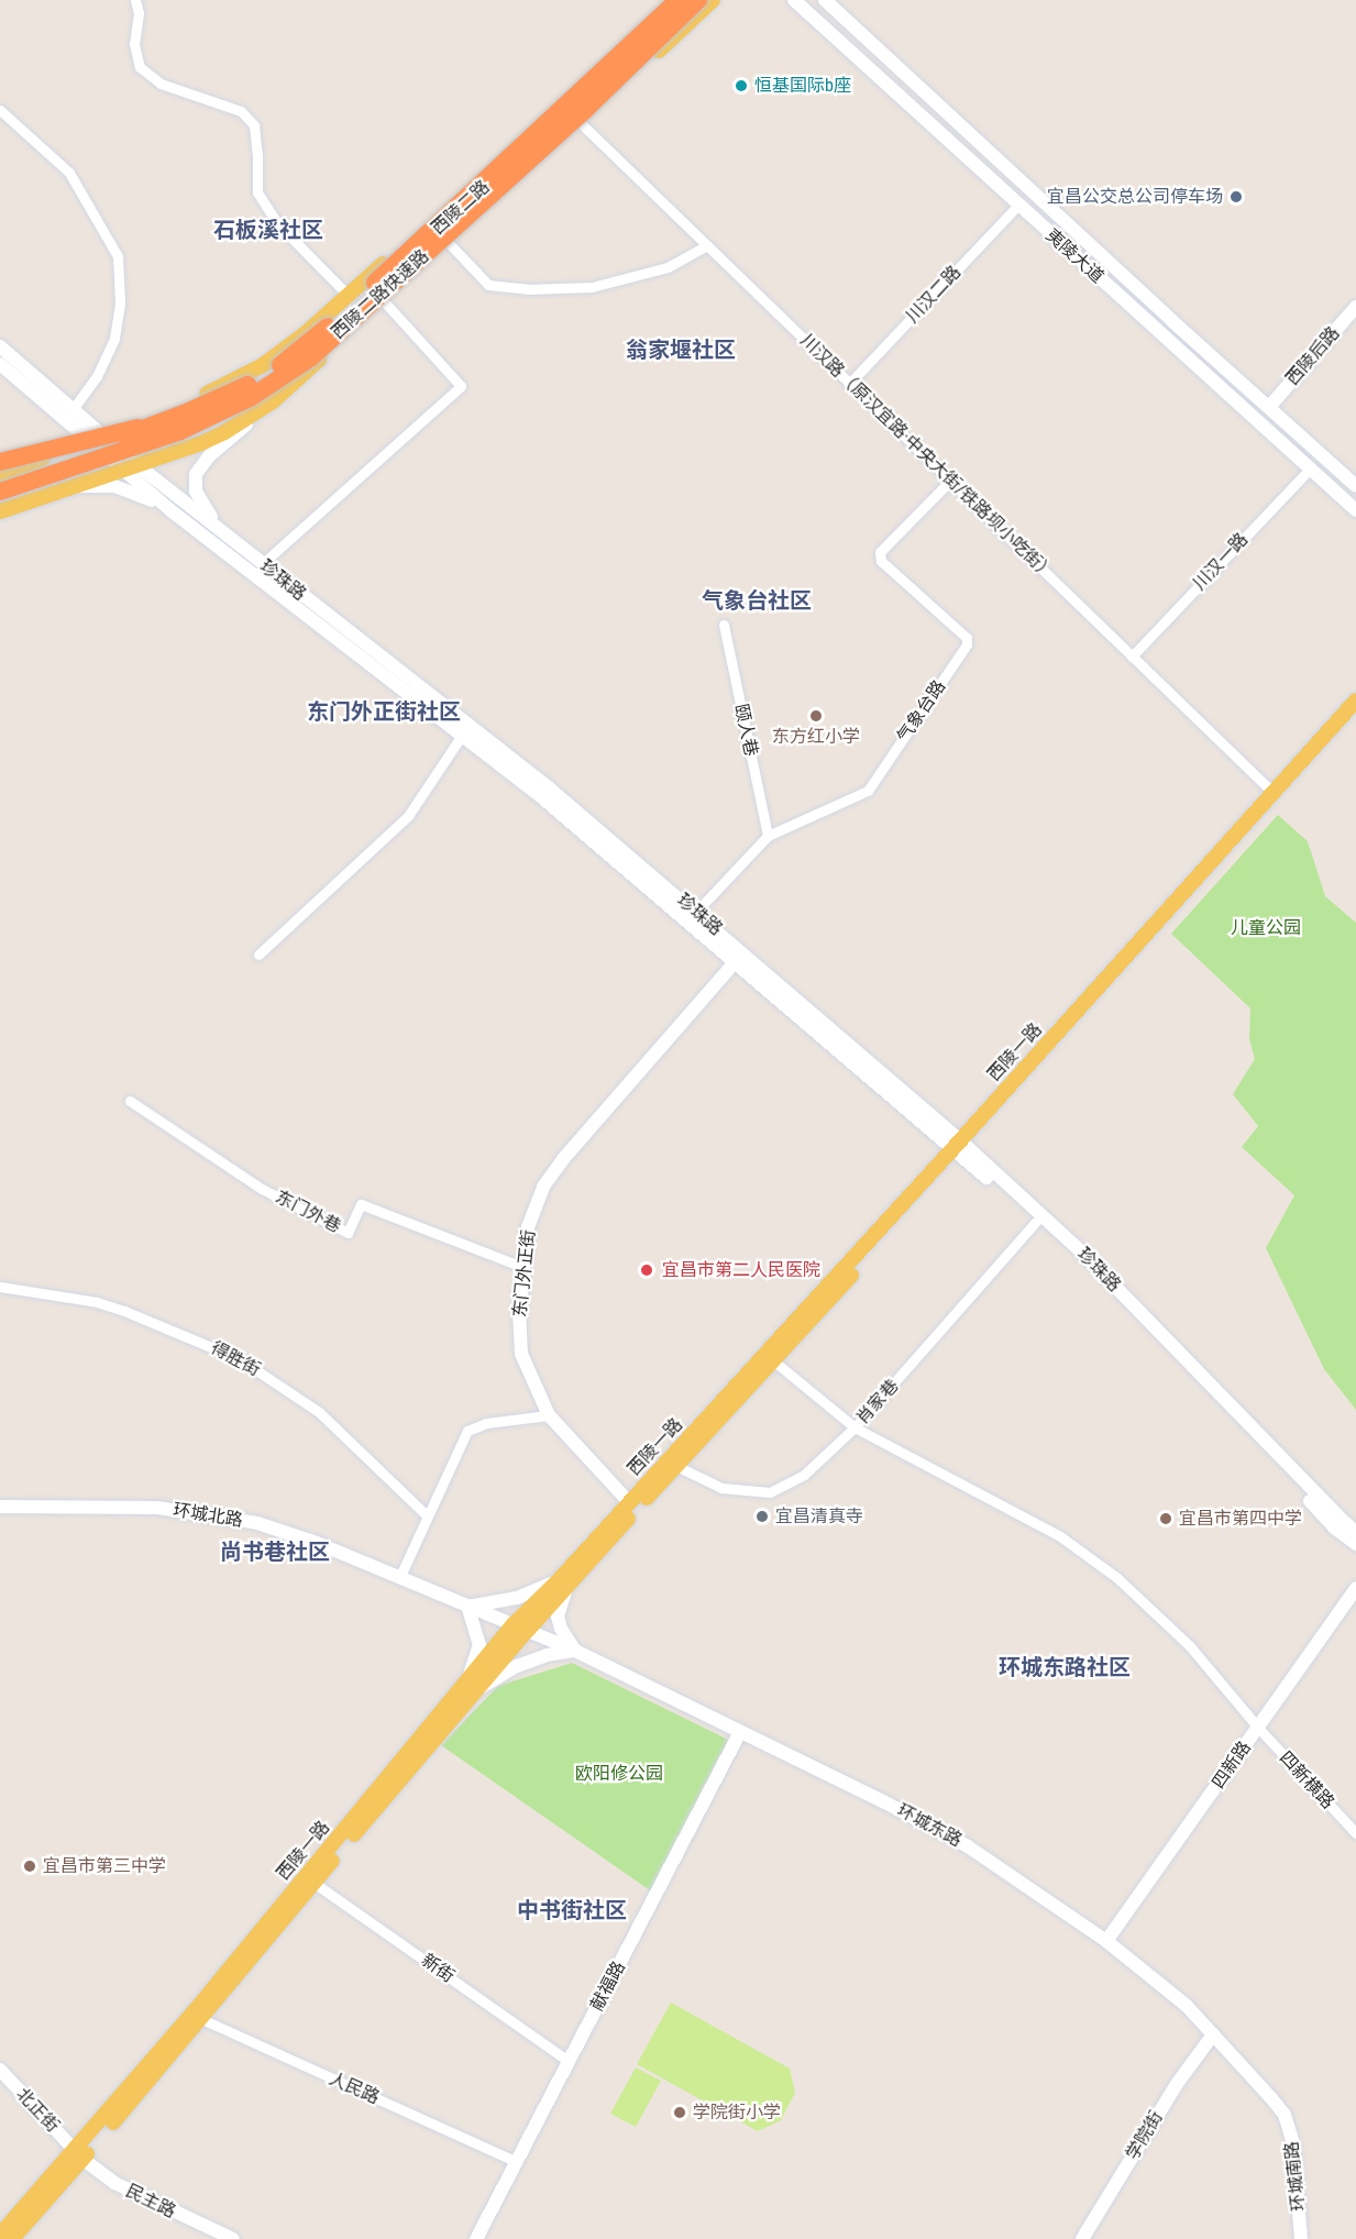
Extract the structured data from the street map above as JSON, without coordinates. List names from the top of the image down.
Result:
{
  "streets": {
    "highway": ["西陵二路快速路"],
    "main road": [
      "西陵二路",
      "夷陵大道",
      "西陵后路",
      "珍珠路",
      "西陵一路",
      "东门外正街",
      "环城北路",
      "四新路",
      "环城东路",
      "献福路",
      "北正街",
      "学院街",
      "环城南路",
      "民主路"
    ],
    "street": [
      "川汉二路",
      "川汉路（原汉宜路·中央大街/铁路坝小吃街）",
      "川汉一路",
      "气象台路",
      "颐人巷",
      "东门外巷",
      "得胜街",
      "肖家巷",
      "四新横路",
      "新街",
      "人民路"
    ]
  },
  "crossings": [
    ["西陵二路", "川汉路（原汉宜路·中央大街/铁路坝小吃街）"],
    ["西陵二路", "珍珠路"],
    ["夷陵大道", "川汉二路"],
    ["夷陵大道", "西陵后路"],
    ["夷陵大道", "川汉一路"],
    ["川汉二路", "川汉路（原汉宜路·中央大街/铁路坝小吃街）"],
    ["川汉路（原汉宜路·中央大街/铁路坝小吃街）", "川汉一路"],
    ["川汉路（原汉宜路·中央大街/铁路坝小吃街）", "气象台路"],
    ["川汉路（原汉宜路·中央大街/铁路坝小吃街）", "西陵一路"],
    ["珍珠路", "气象台路"],
    ["珍珠路", "西陵一路"],
    ["珍珠路", "东门外正街"],
    ["珍珠路", "肖家巷"],
    ["气象台路", "颐人巷"],
    ["西陵一路", "东门外正街"],
    ["西陵一路", "肖家巷"],
    ["西陵一路", "环城北路"],
    ["西陵一路", "四新横路"],
    ["西陵一路", "环城东路"],
    ["西陵一路", "新街"],
    ["西陵一路", "人民路"],
    ["西陵一路", "北正街"],
    ["西陵一路", "民主路"],
    ["东门外巷", "东门外正街"],
    ["肖家巷", "四新横路"],
    ["环城北路", "环城东路"],
    ["四新路", "四新横路"],
    ["四新路", "环城东路"],
    ["环城东路", "献福路"],
    ["环城东路", "学院街"],
    ["环城东路", "环城南路"],
    ["新街", "献福路"],
    ["献福路", "人民路"],
    ["北正街", "民主路"]
  ],
  "districts": [
    "石板溪社区",
    "翁家堰社区",
    "气象台社区",
    "东门外正街社区",
    "尚书巷社区",
    "环城东路社区",
    "中书街社区"
  ],
  "parks": ["儿童公园", "欧阳修公园"],
  "places": [
    "恒基国际b座",
    "宜昌公交总公司停车场",
    "东方红小学",
    "宜昌市第二人民医院",
    "宜昌清真寺",
    "宜昌市第四中学",
    "宜昌市第三中学",
    "学院街小学"
  ]
}
